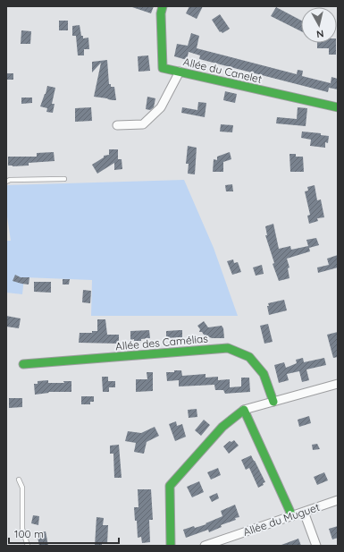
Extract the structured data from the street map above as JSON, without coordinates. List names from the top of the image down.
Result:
{
  "streets": {
    "street": ["Allée du Canelet", "Allée des Camélias", "Allée du Muguet"]
  },
  "scale_bar": "100 m",
  "north": "bottom"
}
